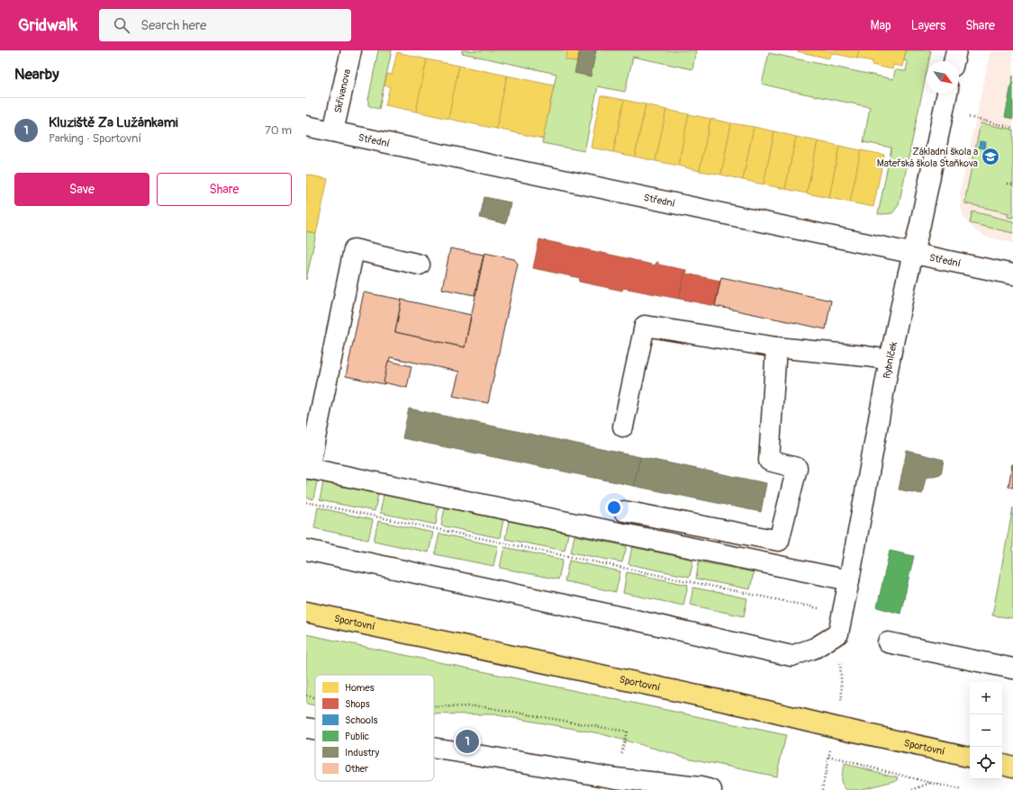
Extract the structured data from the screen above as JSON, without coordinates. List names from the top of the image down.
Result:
{
  "streets": {
    "main road": ["Sportovní"],
    "street": ["Skřivanova", "Střední", "Rybníček"]
  },
  "crossings": [
    ["Skřivanova", "Střední"],
    ["Střední", "Rybníček"]
  ],
  "places": {
    "school or university": ["Základní škola a Mateřská škola Staňkova"]
  },
  "legend": [
    "Homes",
    "Shops",
    "Schools",
    "Public",
    "Industry",
    "Other"
  ],
  "north": "bottom right",
  "page": {
    "header": "Gridwalk",
    "search": "Search here",
    "nav": ["Map", "Layers", "Share"],
    "heading": "Nearby",
    "list": [
      {
        "mark": "1",
        "name": "Kluziště Za Lužánkami",
        "note": "Parking · Sportovní",
        "value": "70 m"
      }
    ],
    "buttons": ["Save", "Share"],
    "map_buttons": ["+", "−"],
    "pins": "1"
  }
}
